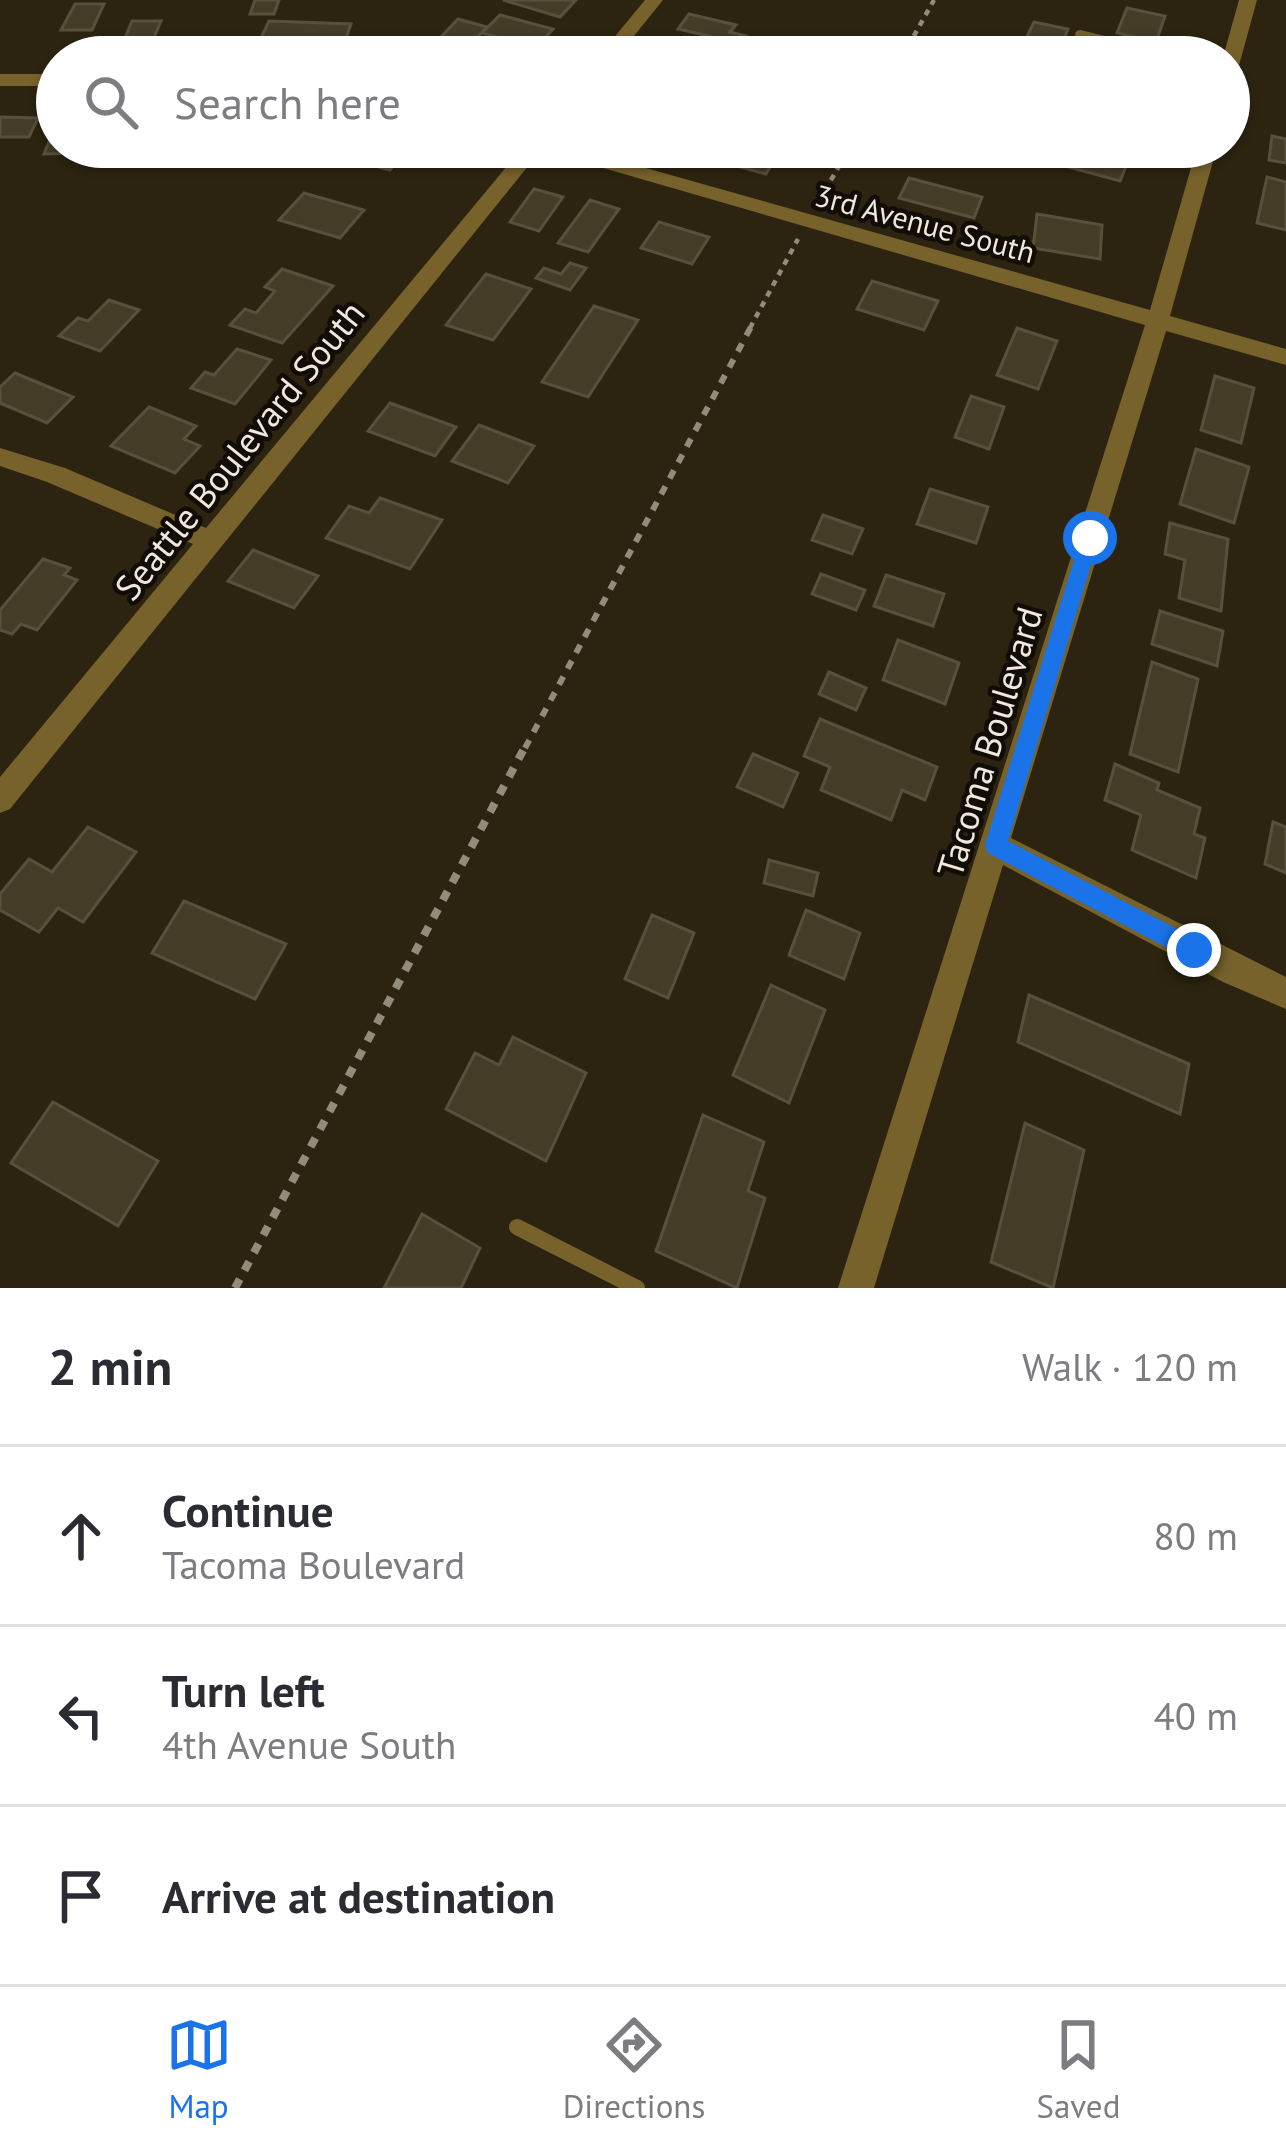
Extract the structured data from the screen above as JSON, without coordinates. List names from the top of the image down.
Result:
{
  "streets": {
    "street": ["3rd Avenue South", "Seattle Boulevard South", "Tacoma Boulevard"]
  },
  "crossings": [
    ["3rd Avenue South", "Tacoma Boulevard"]
  ],
  "page": {
    "search": "Search here",
    "heading": ["2 min", "Walk · 120 m"],
    "list": [
      ["Continue", "Tacoma Boulevard", "80 m"],
      ["Turn left", "4th Avenue South", "40 m"],
      "Arrive at destination"
    ],
    "nav": ["Map", "Directions", "Saved"]
  }
}
